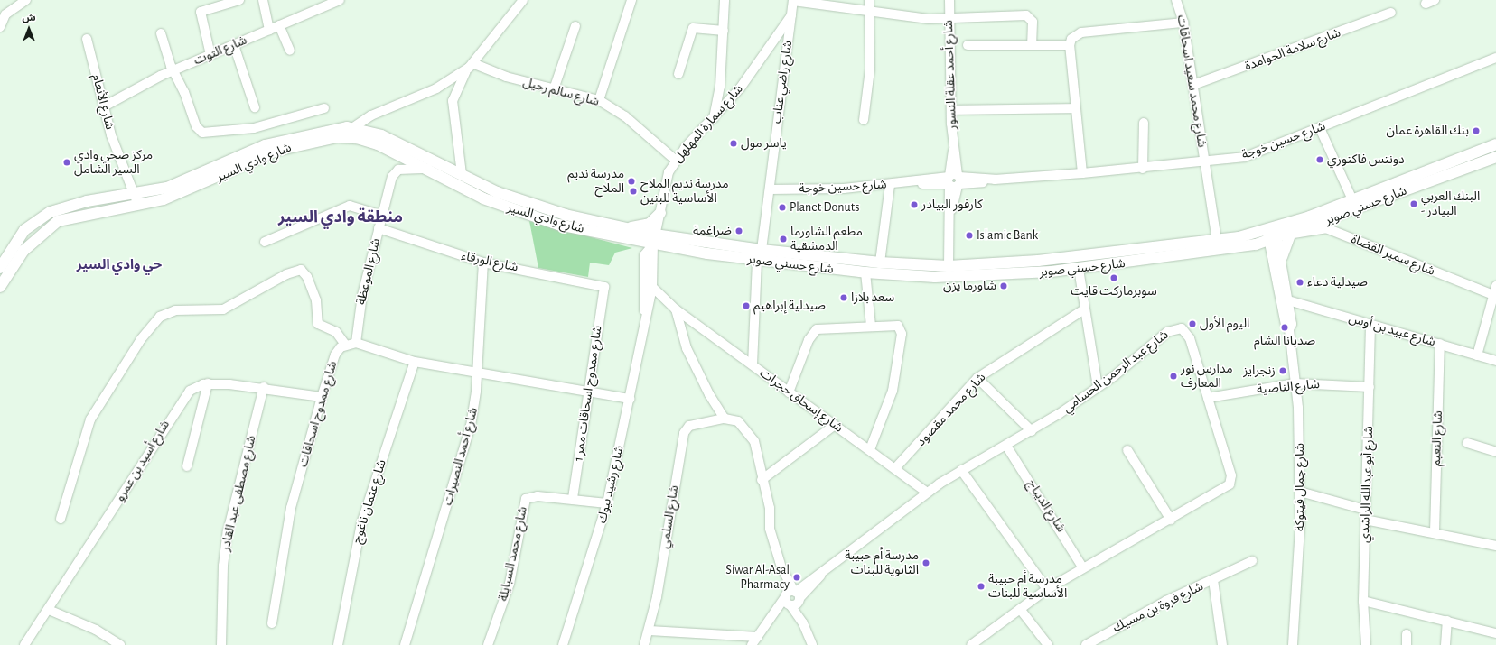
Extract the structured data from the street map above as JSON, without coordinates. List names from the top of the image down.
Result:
{
  "streets": {
    "main road": ["شارع وادي السير", "شارع حسني صوبر"],
    "street": [
      "شارع سلامة الحوامدة",
      "شارع التوت",
      "شارع أحمد عقلة النسور",
      "شارع محمد سعيد اسحاقات",
      "شارع راضي عناب",
      "شارع سالم رحيل",
      "شارع الأنعام",
      "شارع سمارة المهلهل",
      "شارع حسين خوجة",
      "شارع سمير القضاة",
      "شارع الورقاء",
      "شارع الموعظة",
      "شارع عبيد بن أوس",
      "شارع عبد الرحمن الحسامي",
      "شارع الناصية",
      "شارع ممدوح اسحاقات ممر 1",
      "شارع إسحاق حجرات",
      "شارع محمد مقصود",
      "شارع ممدوح اسحاقات",
      "شارع النعيم",
      "شارع أحمد النصيرات",
      "شارع أسيد بن عمرو",
      "شارع رشيد بيوك",
      "شارع أبو عبدالله الراشدي",
      "شارع جمال قيتوكة",
      "شارع مصطفى عبد القادر",
      "شارع عثمان ناغوج",
      "شارع الديباج",
      "شارع السلمي",
      "شارع محمد السبايلة",
      "شارع فروة بن مسيك"
    ]
  },
  "crossings": [
    ["شارع سلامة الحوامدة", "شارع محمد سعيد اسحاقات"],
    ["شارع التوت", "شارع الأنعام"],
    ["شارع أحمد عقلة النسور", "شارع حسين خوجة"],
    ["شارع أحمد عقلة النسور", "شارع حسني صوبر"],
    ["شارع محمد سعيد اسحاقات", "شارع حسين خوجة"],
    ["شارع محمد سعيد اسحاقات", "شارع حسني صوبر"],
    ["شارع راضي عناب", "شارع سمارة المهلهل"],
    ["شارع راضي عناب", "شارع حسين خوجة"],
    ["شارع راضي عناب", "شارع حسني صوبر"],
    ["شارع سالم رحيل", "شارع سمارة المهلهل"],
    ["شارع الأنعام", "شارع وادي السير"],
    ["شارع سمارة المهلهل", "شارع وادي السير"],
    ["شارع سمارة المهلهل", "شارع حسني صوبر"],
    ["شارع سمارة المهلهل", "شارع رشيد بيوك"],
    ["شارع وادي السير", "شارع حسني صوبر"],
    ["شارع وادي السير", "شارع الموعظة"],
    ["شارع وادي السير", "شارع رشيد بيوك"],
    ["شارع حسني صوبر", "شارع سمير القضاة"],
    ["شارع حسني صوبر", "شارع رشيد بيوك"],
    ["شارع حسني صوبر", "شارع جمال قيتوكة"],
    ["شارع الورقاء", "شارع الموعظة"],
    ["شارع الورقاء", "شارع ممدوح اسحاقات ممر 1"],
    ["شارع الورقاء", "شارع أحمد النصيرات"],
    ["شارع عبيد بن أوس", "شارع النعيم"],
    ["شارع عبيد بن أوس", "شارع أبو عبدالله الراشدي"],
    ["شارع عبيد بن أوس", "شارع جمال قيتوكة"],
    ["شارع عبد الرحمن الحسامي", "شارع الناصية"],
    ["شارع عبد الرحمن الحسامي", "شارع إسحاق حجرات"],
    ["شارع عبد الرحمن الحسامي", "شارع الديباج"],
    ["شارع الناصية", "شارع أبو عبدالله الراشدي"],
    ["شارع الناصية", "شارع جمال قيتوكة"],
    ["شارع ممدوح اسحاقات ممر 1", "شارع محمد السبايلة"],
    ["شارع إسحاق حجرات", "شارع محمد مقصود"],
    ["شارع إسحاق حجرات", "شارع رشيد بيوك"],
    ["شارع ممدوح اسحاقات", "شارع أسيد بن عمرو"],
    ["شارع أسيد بن عمرو", "شارع مصطفى عبد القادر"],
    ["شارع رشيد بيوك", "شارع محمد السبايلة"]
  ],
  "districts": ["منطقة وادي السير", "حي وادي السير"],
  "places": [
    "بنك القاهرة عمان",
    "ياسر مول",
    "دونتس فاكتوري",
    "مركز صحي وادي السير الشامل",
    "مدرسة نديم الملاح",
    "مدرسة نديم الملاح الأساسية للبنين",
    "البنك العربي - البيادر",
    "كارفور البيادر",
    "Planet Donuts",
    "ضراغمة",
    "Islamic Bank",
    "مطعم الشاورما الدمشقية",
    "سوبرماركت قايت",
    "صيدلية دعاء",
    "شاورما يزن",
    "سعد بلازا",
    "صيدلية إبراهيم",
    "اليوم الأول",
    "صديانا الشام",
    "زنجرايز",
    "مدارس نور المعارف",
    "مدرسة أم حبيبة الثانوية للبنات",
    "Siwar Al-Asal Pharmacy",
    "مدرسة أم حبيبة الأساسية للبنات"
  ],
  "north": "top"
}
